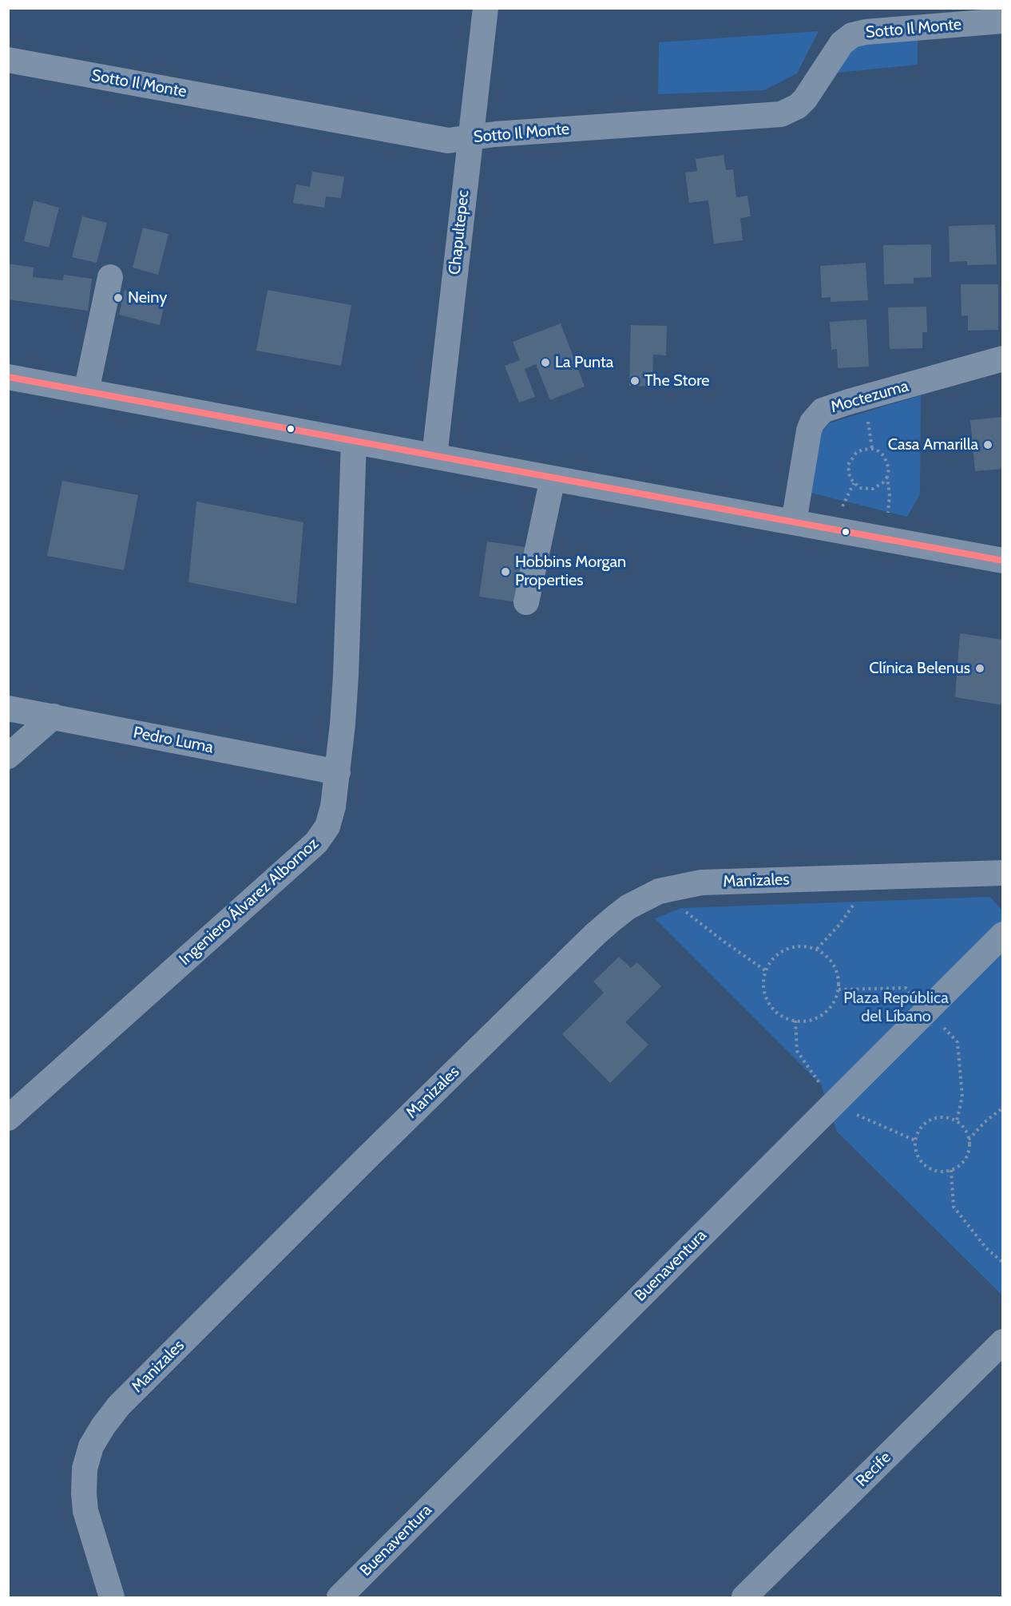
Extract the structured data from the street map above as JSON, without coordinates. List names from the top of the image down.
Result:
{
  "streets": {
    "street": [
      "Sotto Il Monte",
      "Chapultepec",
      "Moctezuma",
      "Pedro Luma",
      "Manizales",
      "Ingeniero Álvarez Albornoz",
      "Buenaventura",
      "Recife"
    ]
  },
  "crossings": [
    ["Sotto Il Monte", "Chapultepec"],
    ["Pedro Luma", "Ingeniero Álvarez Albornoz"]
  ],
  "parks": ["Plaza República del Líbano"],
  "places": [
    "Neiny",
    "La Punta",
    "The Store",
    "Casa Amarilla",
    "Hobbins Morgan Properties",
    "Clínica Belenus"
  ]
}
